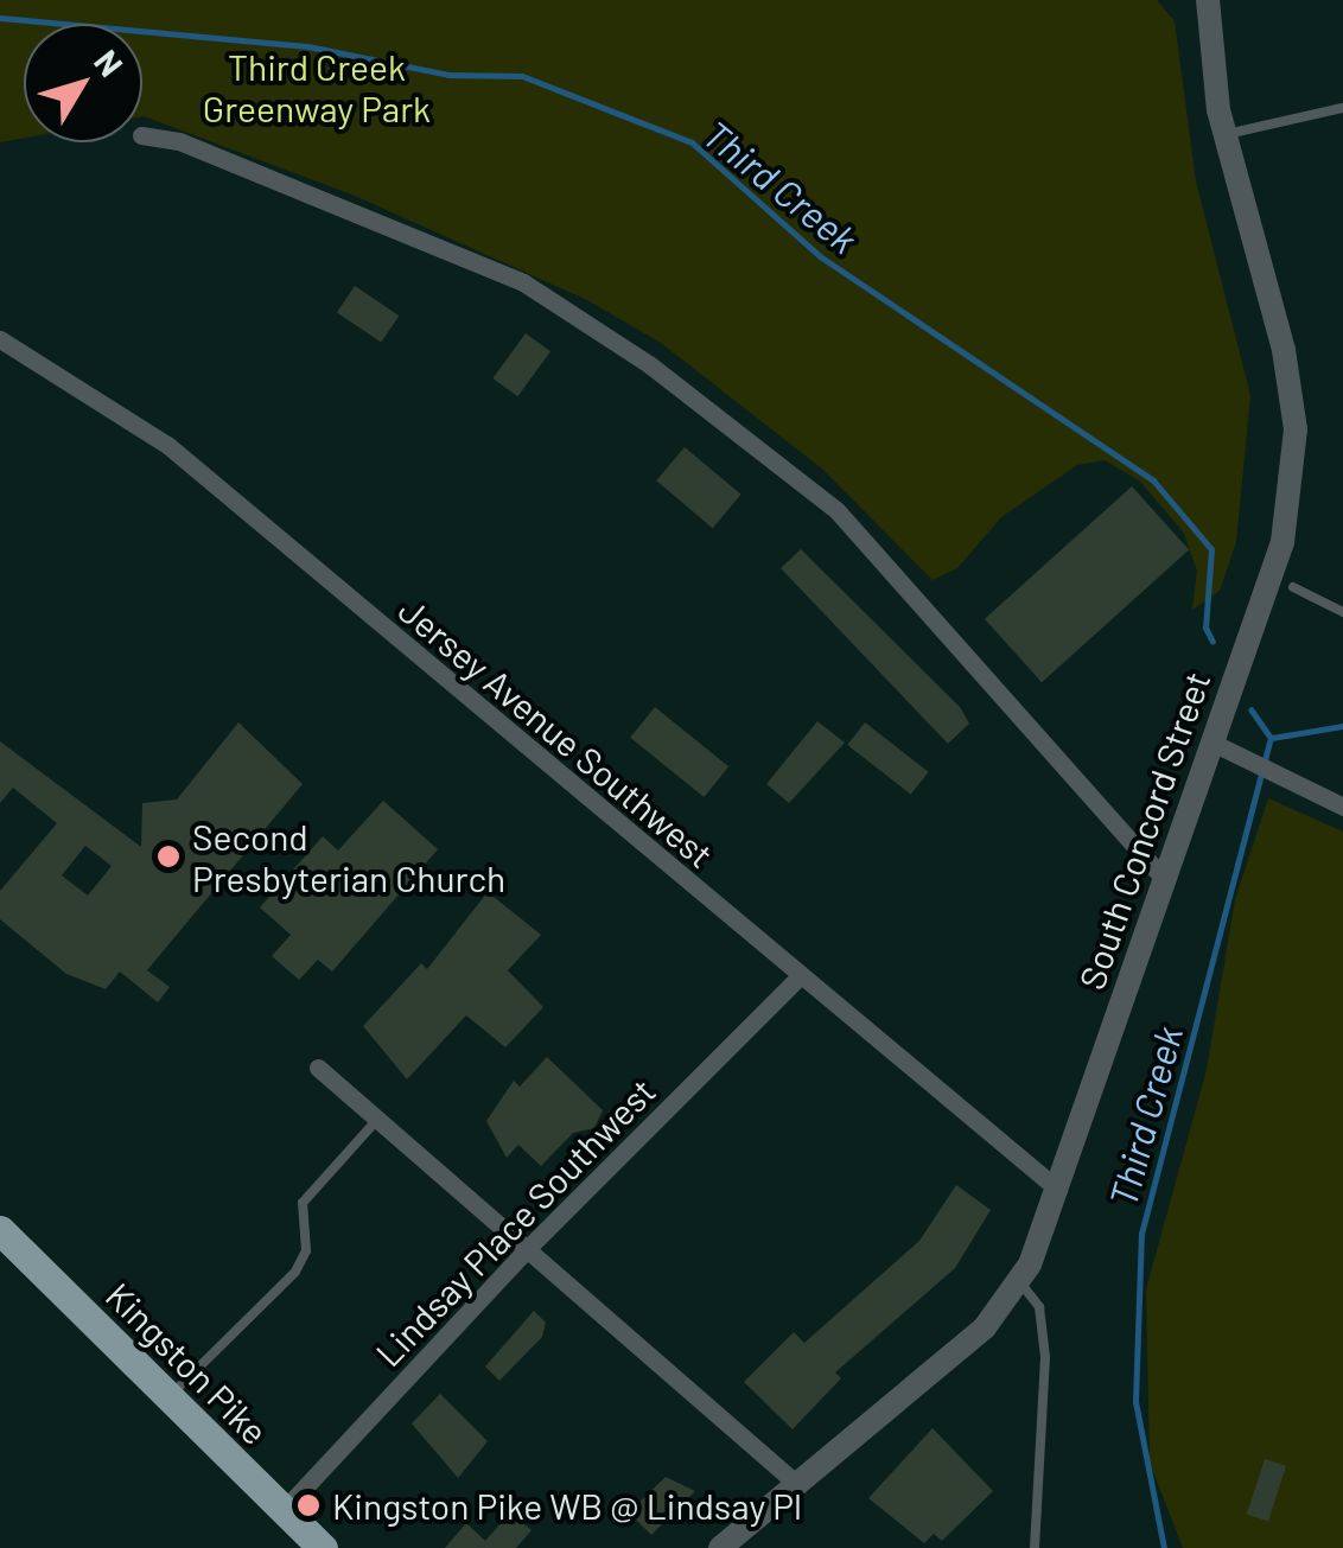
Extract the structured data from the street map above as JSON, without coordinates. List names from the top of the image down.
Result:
{
  "streets": {
    "main road": ["Kingston Pike"],
    "street": ["Jersey Avenue Southwest", "South Concord Street", "Lindsay Place Southwest"]
  },
  "crossings": [
    ["Jersey Avenue Southwest", "South Concord Street"],
    ["Jersey Avenue Southwest", "Lindsay Place Southwest"],
    ["Lindsay Place Southwest", "Kingston Pike"]
  ],
  "water": ["Third Creek"],
  "parks": ["Third Creek Greenway Park"],
  "places": ["Second Presbyterian Church", "Kingston Pike WB @ Lindsay Pl"],
  "north": "top right"
}
